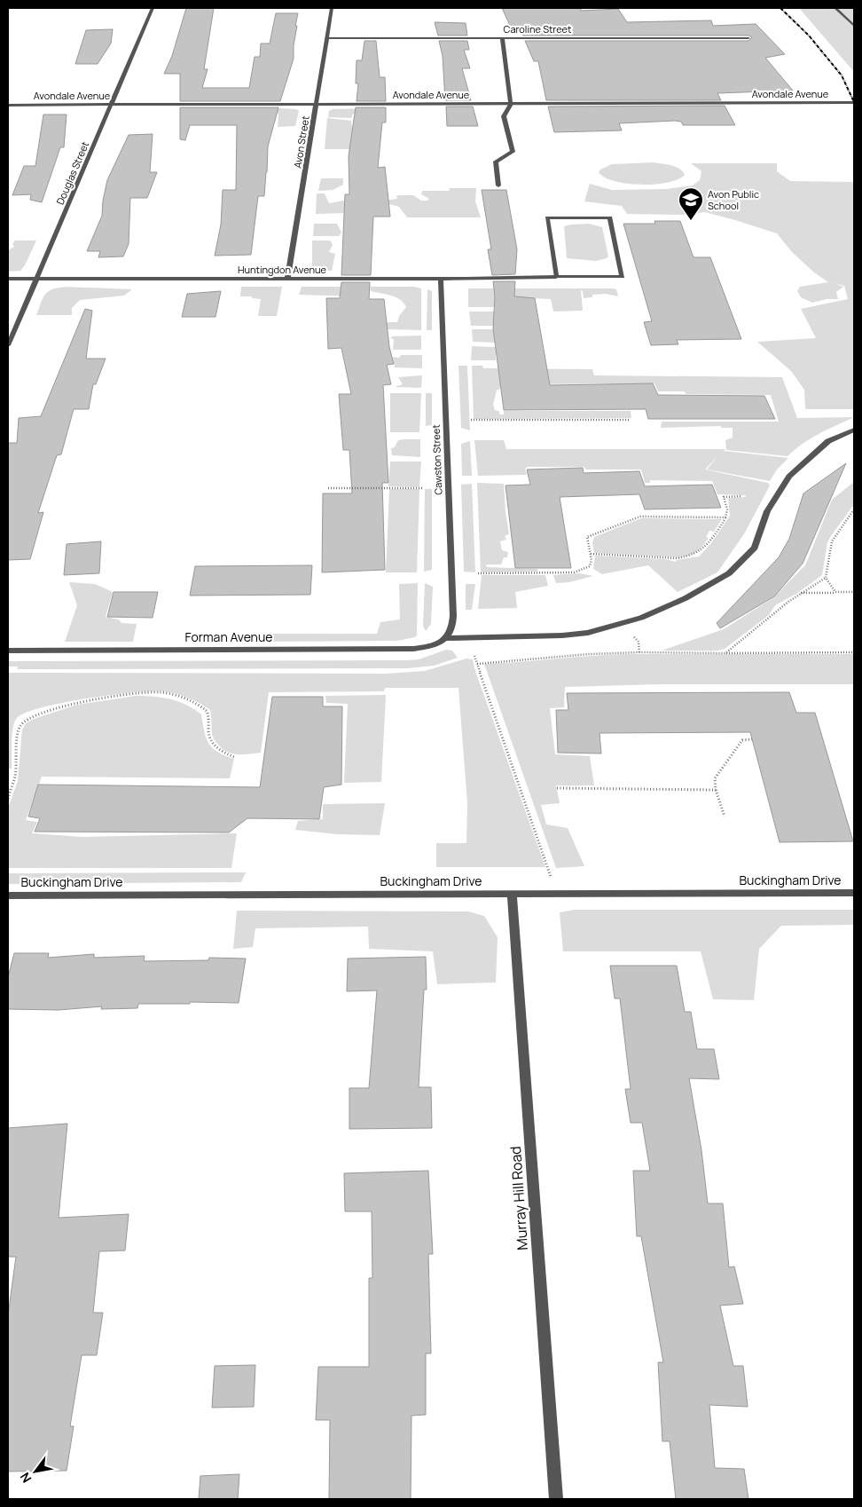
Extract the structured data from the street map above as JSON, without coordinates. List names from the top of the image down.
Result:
{
  "streets": {
    "street": [
      "Caroline Street",
      "Avondale Avenue",
      "Avon Street",
      "Douglas Street",
      "Huntingdon Avenue",
      "Cawston Street",
      "Forman Avenue",
      "Buckingham Drive",
      "Murray Hill Road"
    ]
  },
  "crossings": [
    ["Caroline Street", "Avon Street"],
    ["Avondale Avenue", "Avon Street"],
    ["Avondale Avenue", "Douglas Street"],
    ["Avon Street", "Huntingdon Avenue"],
    ["Douglas Street", "Huntingdon Avenue"],
    ["Huntingdon Avenue", "Cawston Street"],
    ["Cawston Street", "Forman Avenue"],
    ["Buckingham Drive", "Murray Hill Road"]
  ],
  "places": {
    "school or university": ["Avon Public School"]
  },
  "north": "bottom left"
}
